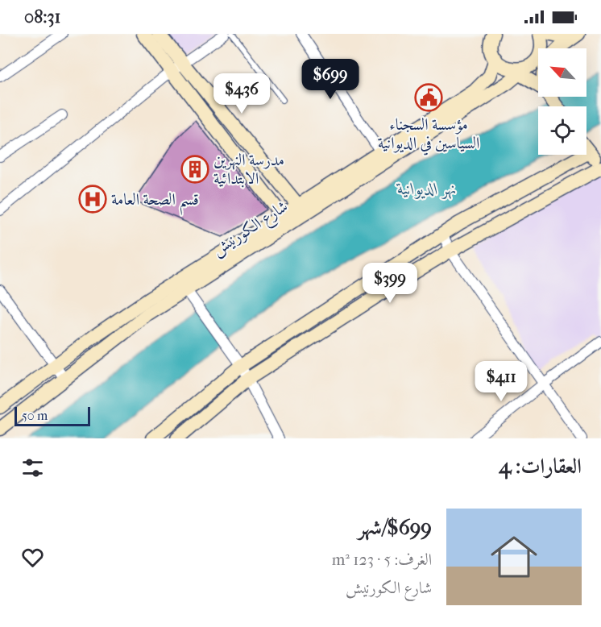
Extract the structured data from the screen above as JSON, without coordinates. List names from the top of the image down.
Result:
{
  "streets": {
    "main road": ["شارع الكورنيش"]
  },
  "water": ["نهر الديوانية"],
  "places": {
    "public building": ["مؤسسة السجناء السياسين في الديوانية"],
    "building": ["مدرسة النهرين الابتدائية"],
    "hospital": ["قسم الصحة العامة"]
  },
  "scale_bar": "50 m",
  "north": "top left",
  "page": {
    "status": "08:31",
    "price": [
      "$699",
      "$436",
      "$399",
      "$411"
    ],
    "scale": "50 m",
    "heading": "العقارات: 4",
    "list": [
      {
        "name": "$699/شهر",
        "note": "الغرف: 5 · 123 m² · شارع الكورنيش"
      }
    ]
  }
}
